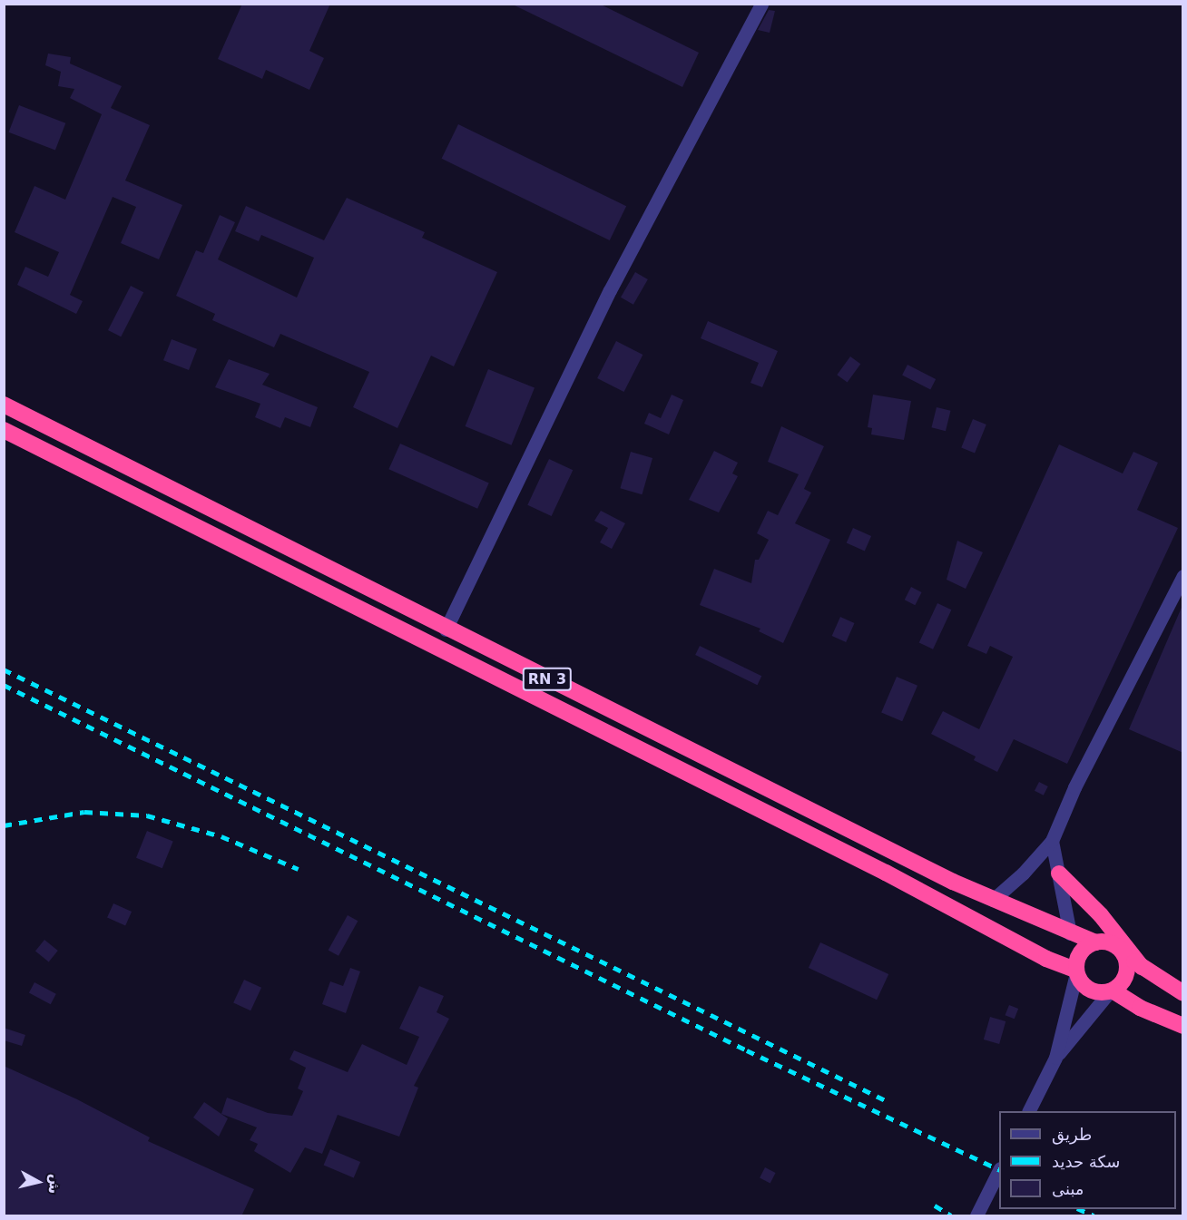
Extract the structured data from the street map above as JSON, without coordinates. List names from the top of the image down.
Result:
{
  "streets": {
    "highway": ["RN 3"]
  },
  "legend": ["طريق", "سكة حديد", "مبنى"],
  "north": "right"
}
